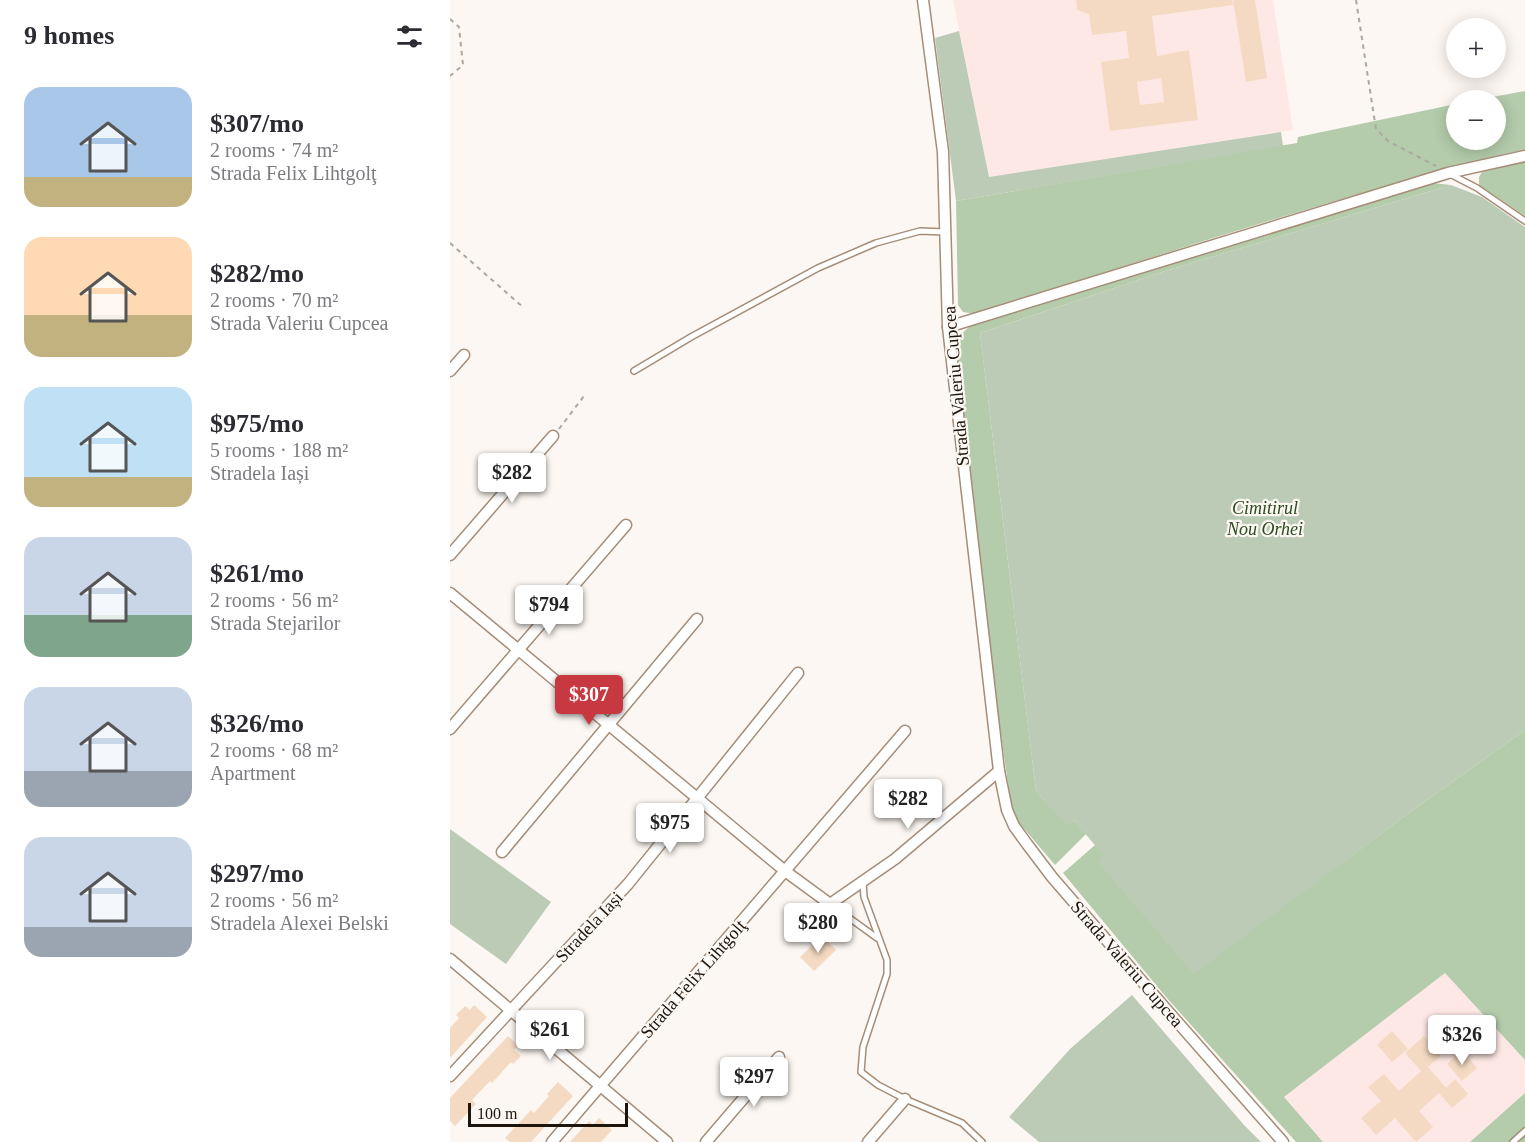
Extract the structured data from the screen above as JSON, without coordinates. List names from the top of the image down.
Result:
{
  "streets": {
    "street": ["Strada Valeriu Cupcea", "Stradela Iași", "Strada Felix Lihtgolţ"]
  },
  "parks": ["Cimitirul Nou Orhei"],
  "scale_bar": "100 m",
  "page": {
    "heading": "9 homes",
    "map_buttons": ["+", "−"],
    "list": [
      {
        "name": "$307/mo",
        "note": "2 rooms · 74 m² · Strada Felix Lihtgolţ"
      },
      {
        "name": "$282/mo",
        "note": "2 rooms · 70 m² · Strada Valeriu Cupcea"
      },
      {
        "name": "$975/mo",
        "note": "5 rooms · 188 m² · Stradela Iași"
      },
      {
        "name": "$261/mo",
        "note": "2 rooms · 56 m² · Strada Stejarilor"
      },
      {
        "name": "$326/mo",
        "note": "2 rooms · 68 m² · Apartment"
      },
      {
        "name": "$297/mo",
        "note": "2 rooms · 56 m² · Stradela Alexei Belski"
      }
    ],
    "price": [
      "$282",
      "$794",
      "$307",
      "$282",
      "$975",
      "$280",
      "$261",
      "$326",
      "$297"
    ],
    "scale": "100 m"
  }
}
